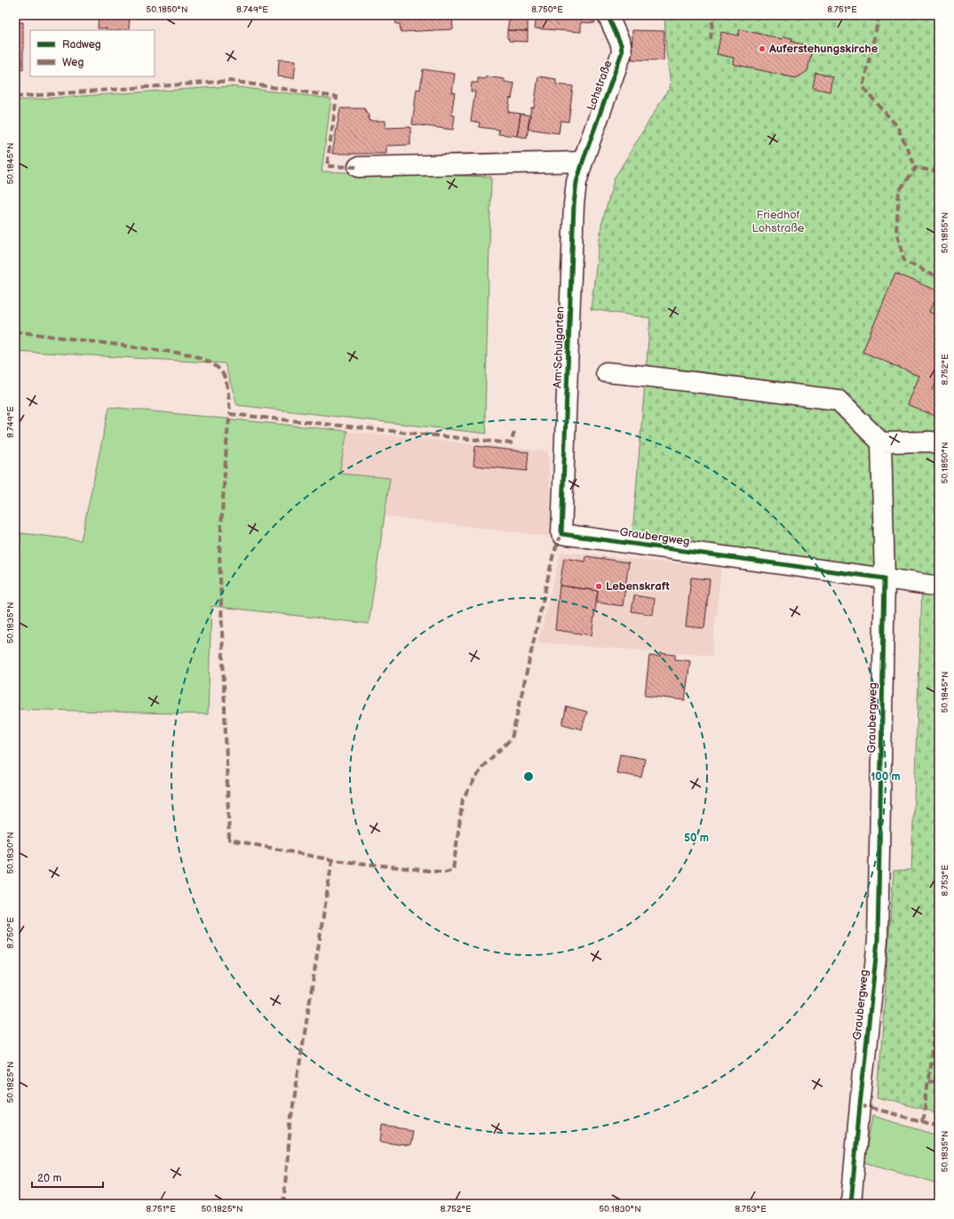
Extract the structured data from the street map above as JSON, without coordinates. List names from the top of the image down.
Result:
{
  "streets": {
    "street": ["Lohstraße", "Am Schulgarten", "Graubergweg"]
  },
  "crossings": [
    ["Lohstraße", "Am Schulgarten"],
    ["Am Schulgarten", "Graubergweg"]
  ],
  "parks": ["Friedhof Lohstraße"],
  "places": ["Auferstehungskirche", "Lebenskraft"],
  "legend": ["Radweg", "Weg"],
  "scale_bar": "20 m",
  "coordinates": [
    "50.1850°N",
    "8.749°E",
    "8.750°E",
    "8.751°E",
    "50.1845°N",
    "50.1855°N",
    "8.752°E",
    "50.1835°N",
    "50.1830°N",
    "8.753°E",
    "50.1825°N"
  ],
  "rings": ["100 m", "50 m"]
}
